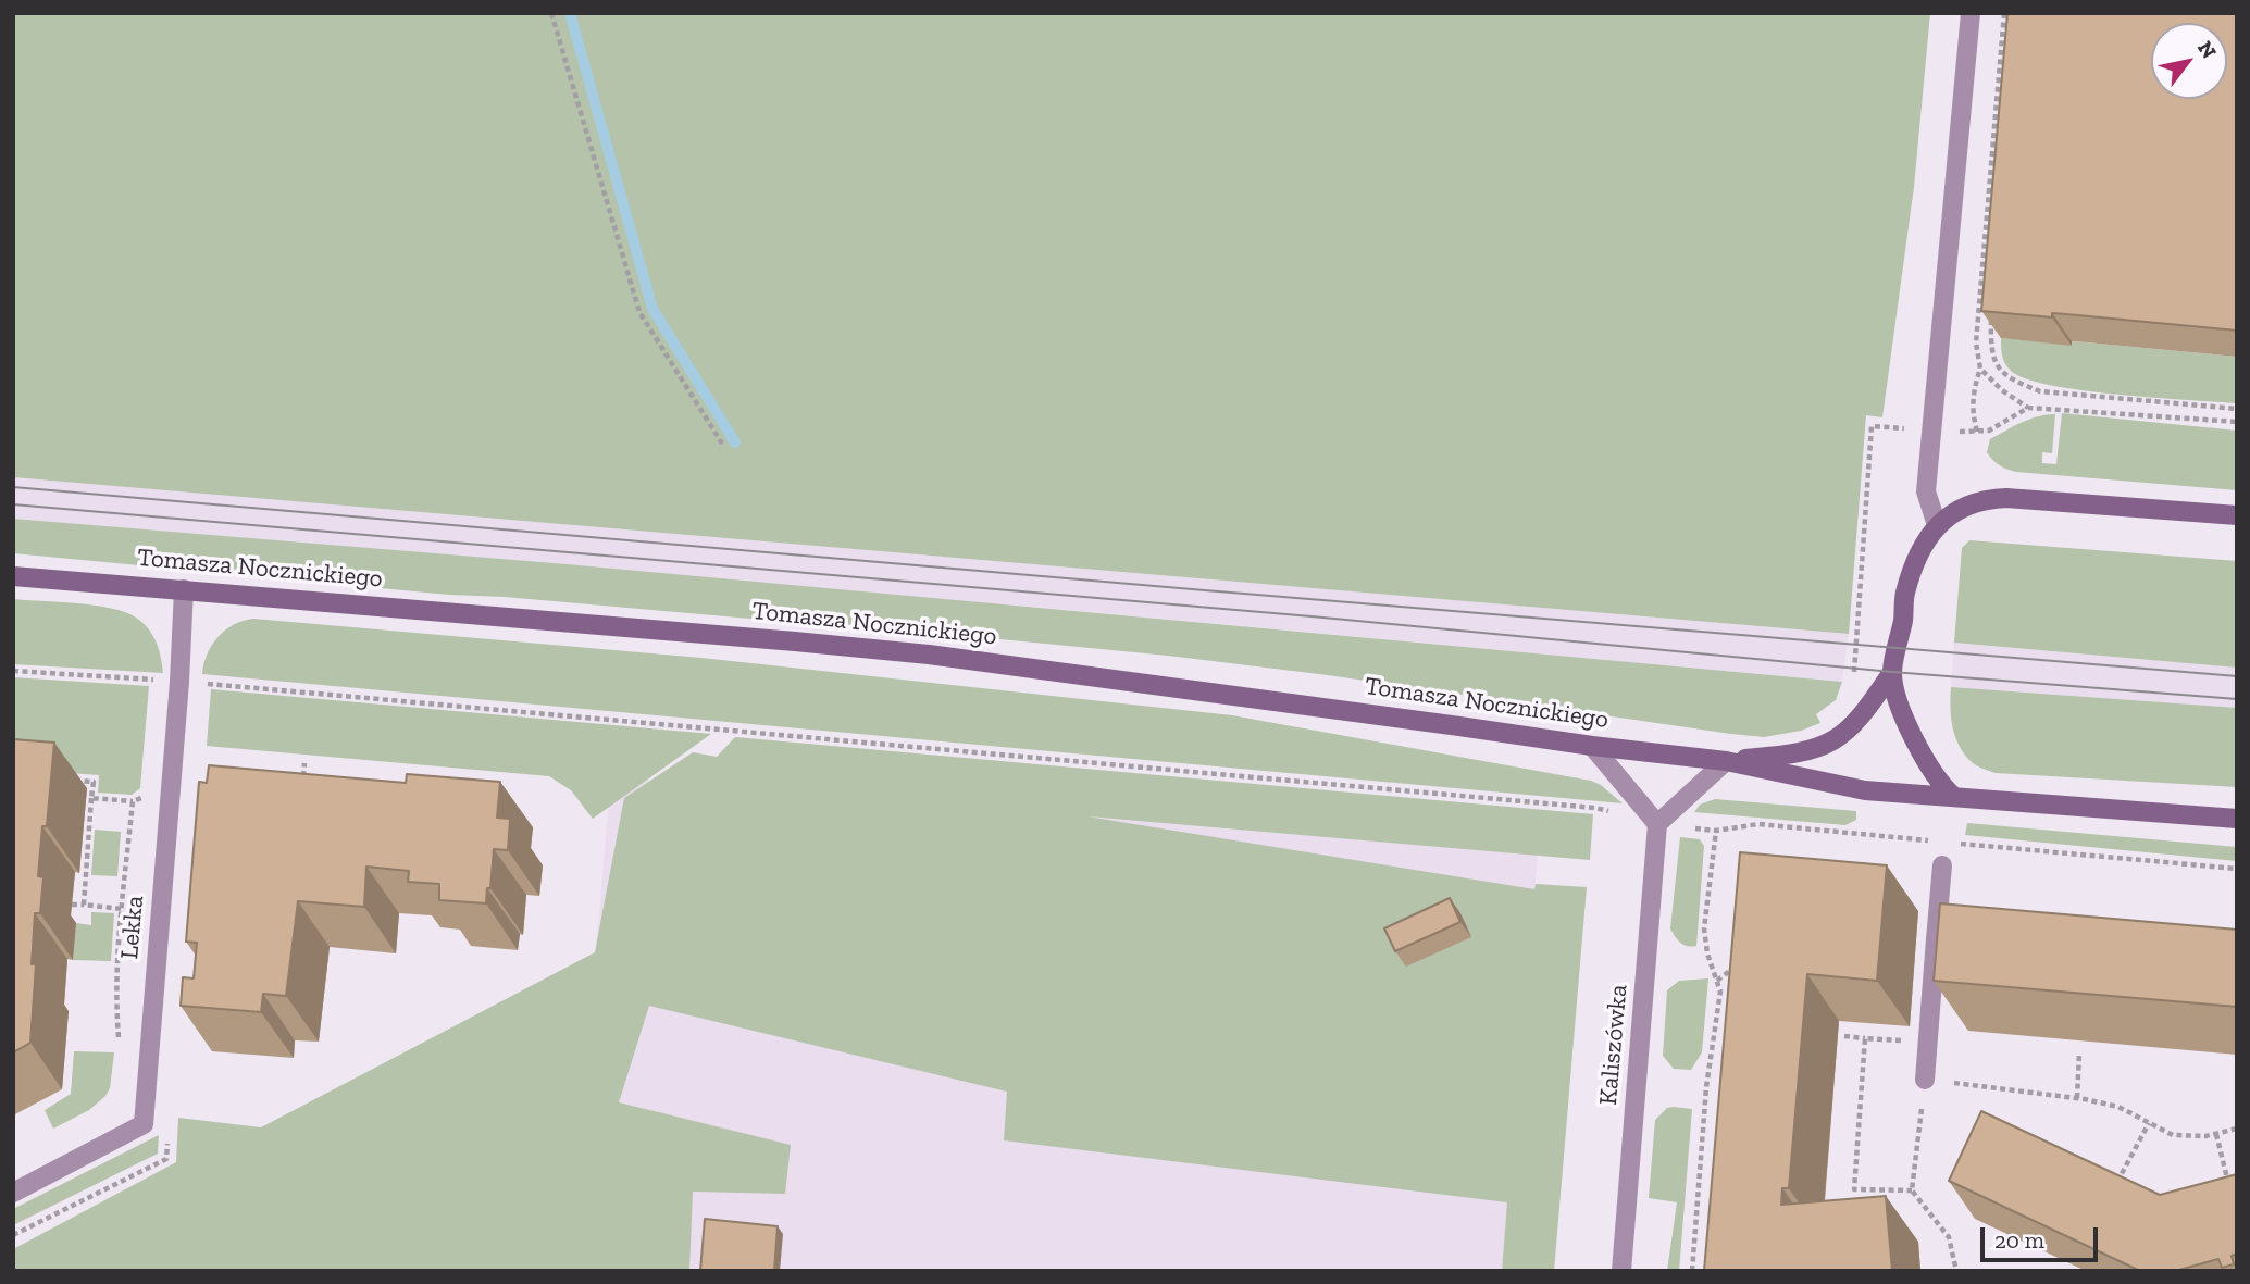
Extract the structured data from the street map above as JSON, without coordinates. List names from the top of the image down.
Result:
{
  "streets": {
    "street": ["Tomasza Nocznickiego", "Lekka", "Kaliszówka"]
  },
  "crossings": [
    ["Tomasza Nocznickiego", "Lekka"]
  ],
  "scale_bar": "20 m",
  "north": "top right"
}
